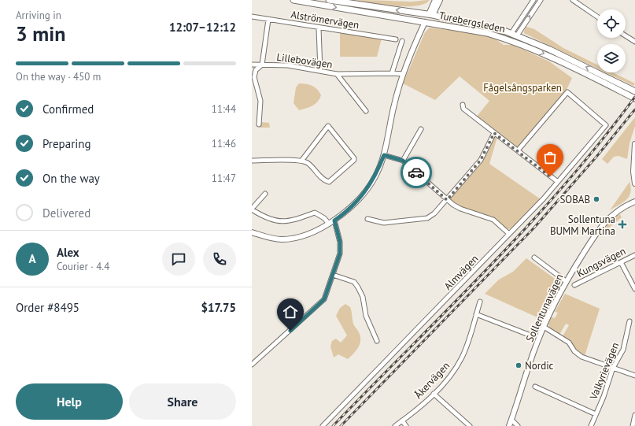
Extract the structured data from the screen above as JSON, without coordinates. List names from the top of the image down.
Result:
{
  "streets": {
    "main road": ["Turebergsleden"],
    "street": [
      "Alströmervägen",
      "Lillebovägen",
      "Kungsvägen",
      "Almvägen",
      "Sollentunavägen",
      "Valkyrievägen",
      "Åkervägen"
    ]
  },
  "parks": ["Fågelsångsparken"],
  "places": {
    "other": ["SOBAB", "Nordic"],
    "health": ["Sollentuna BUMM Martina"]
  },
  "page": {
    "heading": ["3 min", "Arriving in", "12:07–12:12"],
    "panel": [
      "Alex",
      "Courier · 4.4",
      "Order #8495",
      "$17.75"
    ],
    "bar": "On the way · 450 m",
    "list": [
      ["Confirmed", "11:44"],
      ["Preparing", "11:46"],
      ["On the way", "11:47"],
      "Delivered"
    ],
    "round": "A",
    "buttons": ["Help", "Share"]
  }
}
